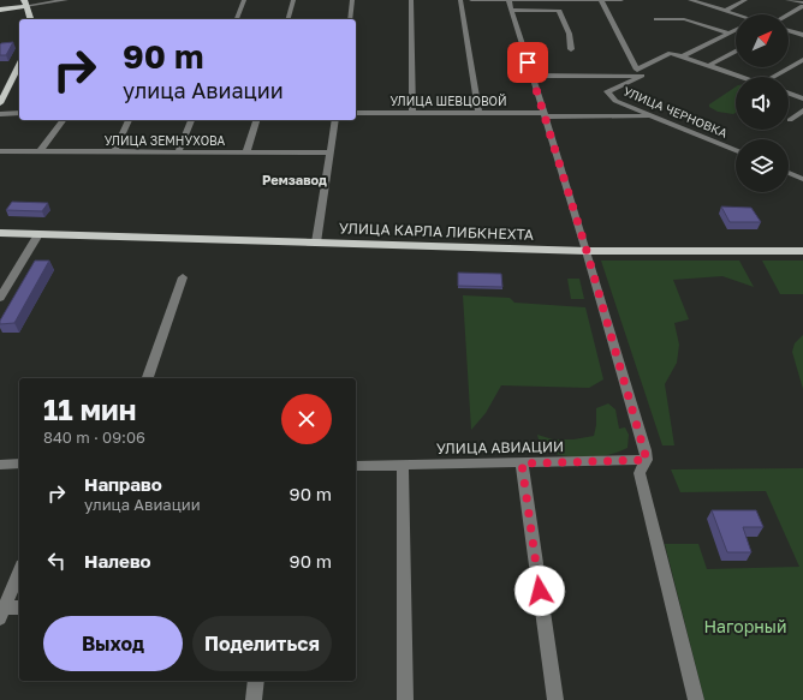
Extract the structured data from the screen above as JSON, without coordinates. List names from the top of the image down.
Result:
{
  "streets": {
    "main road": ["УЛИЦА КАРЛА ЛИБКНЕХТА"],
    "street": [
      "УЛИЦА ШЕВЦОВОЙ",
      "УЛИЦА ЧЕРНОВКА",
      "УЛИЦА ЗЕМНУХОВА",
      "УЛИЦА АВИАЦИИ"
    ]
  },
  "crossings": [
    ["УЛИЦА ШЕВЦОВОЙ", "УЛИЦА ЧЕРНОВКА"]
  ],
  "districts": ["Ремзавод"],
  "parks": ["Нагорный"],
  "north": "top right",
  "page": {
    "turn": ["90 m", "улица Авиации"],
    "heading": ["11 мин", "840 m · 09:06"],
    "list": [
      {
        "name": "Направо",
        "note": "улица Авиации",
        "value": "90 m"
      },
      {
        "name": "Налево",
        "value": "90 m"
      }
    ],
    "buttons": ["Выход", "Поделиться"]
  }
}
